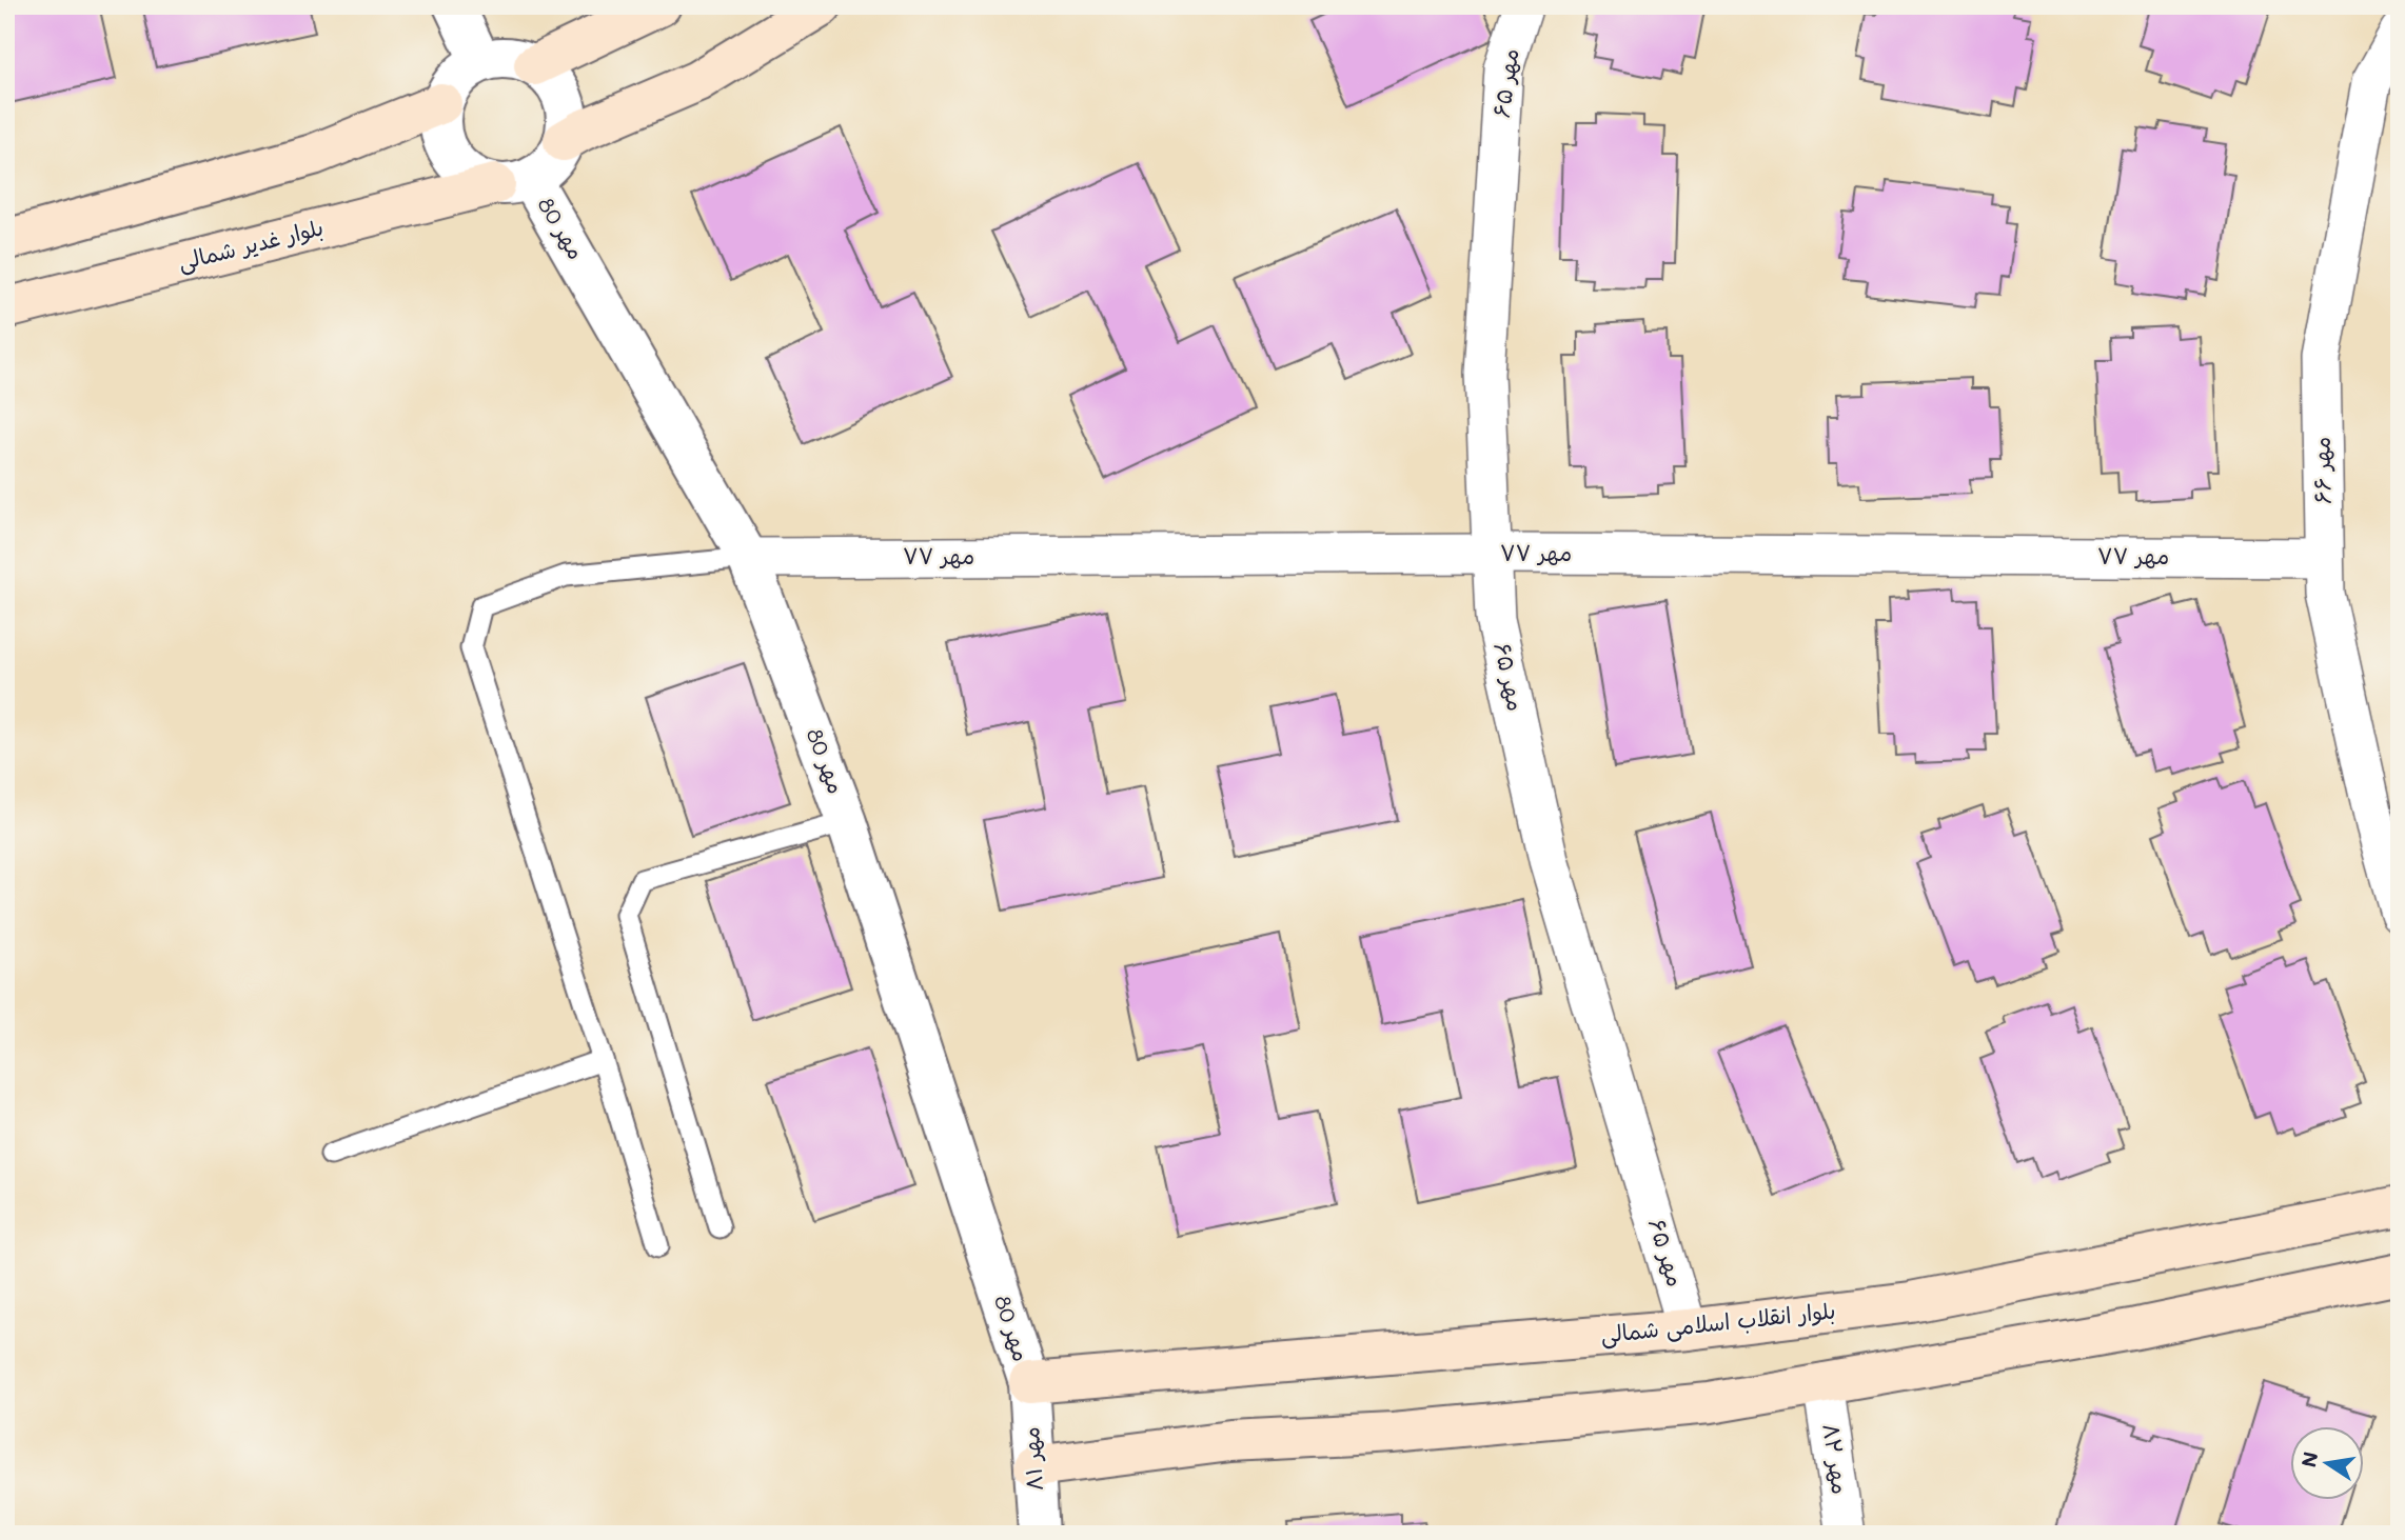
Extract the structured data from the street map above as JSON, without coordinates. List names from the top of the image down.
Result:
{
  "streets": {
    "main road": ["بلوار غدیر شمالی", "بلوار انقلاب اسلامی شمالی"],
    "street": [
      "مهر ۶۵",
      "مهر 80",
      "مهر ۶۶",
      "مهر ۷۷",
      "مهر ۸۱",
      "مهر ۸۲"
    ]
  },
  "crossings": [
    ["مهر ۶۵", "مهر ۷۷"],
    ["مهر ۶۵", "بلوار انقلاب اسلامی شمالی"],
    ["مهر 80", "بلوار غدیر شمالی"],
    ["مهر 80", "مهر ۷۷"],
    ["مهر 80", "بلوار انقلاب اسلامی شمالی"],
    ["مهر 80", "مهر ۸۱"],
    ["مهر ۶۶", "مهر ۷۷"],
    ["بلوار انقلاب اسلامی شمالی", "مهر ۸۱"]
  ],
  "north": "left"
}
